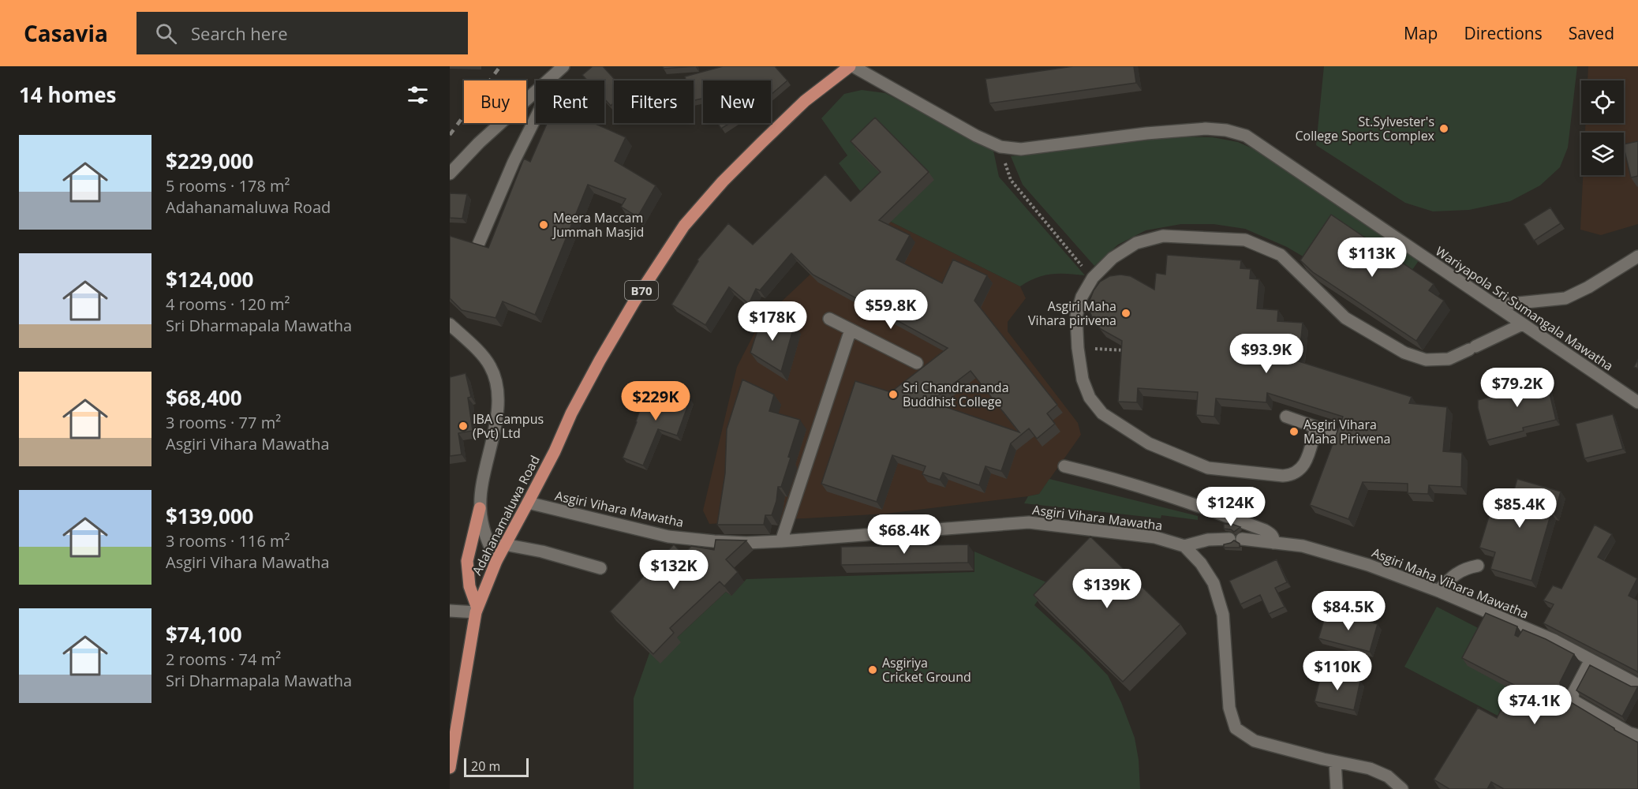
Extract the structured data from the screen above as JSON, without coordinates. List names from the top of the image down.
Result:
{
  "streets": {
    "main road": ["B70", "Adahanamaluwa Road"],
    "street": ["Wariyapola Sri Sumangala Mawatha", "Asgiri Vihara Mawatha", "Asgiri Maha Vihara Mawatha"]
  },
  "crossings": [
    ["Wariyapola Sri Sumangala Mawatha", "Adahanamaluwa Road"],
    ["Asgiri Vihara Mawatha", "Adahanamaluwa Road"]
  ],
  "places": [
    "St.Sylvester's College Sports Complex",
    "Meera Maccam Jummah Masjid",
    "Asgiri Maha Vihara pirivena",
    "Sri Chandrananda Buddhist College",
    "IBA Campus (Pvt) Ltd",
    "Asgiri Vihara Maha Piriwena",
    "Asgiriya Cricket Ground"
  ],
  "scale_bar": "20 m",
  "page": {
    "header": "Casavia",
    "search": "Search here",
    "nav": ["Map", "Directions", "Saved"],
    "heading": "14 homes",
    "chip": [
      "Buy",
      "Rent",
      "Filters",
      "New"
    ],
    "list": [
      {
        "name": "$229,000",
        "note": "5 rooms · 178 m² · Adahanamaluwa Road"
      },
      {
        "name": "$124,000",
        "note": "4 rooms · 120 m² · Sri Dharmapala Mawatha"
      },
      {
        "name": "$68,400",
        "note": "3 rooms · 77 m² · Asgiri Vihara Mawatha"
      },
      {
        "name": "$139,000",
        "note": "3 rooms · 116 m² · Asgiri Vihara Mawatha"
      },
      {
        "name": "$74,100",
        "note": "2 rooms · 74 m² · Sri Dharmapala Mawatha"
      }
    ],
    "price": [
      "$113K",
      "$59.8K",
      "$178K",
      "$93.9K",
      "$79.2K",
      "$229K",
      "$124K",
      "$85.4K",
      "$68.4K",
      "$132K",
      "$139K",
      "$84.5K",
      "$110K",
      "$74.1K"
    ],
    "scale": "20 m"
  }
}
